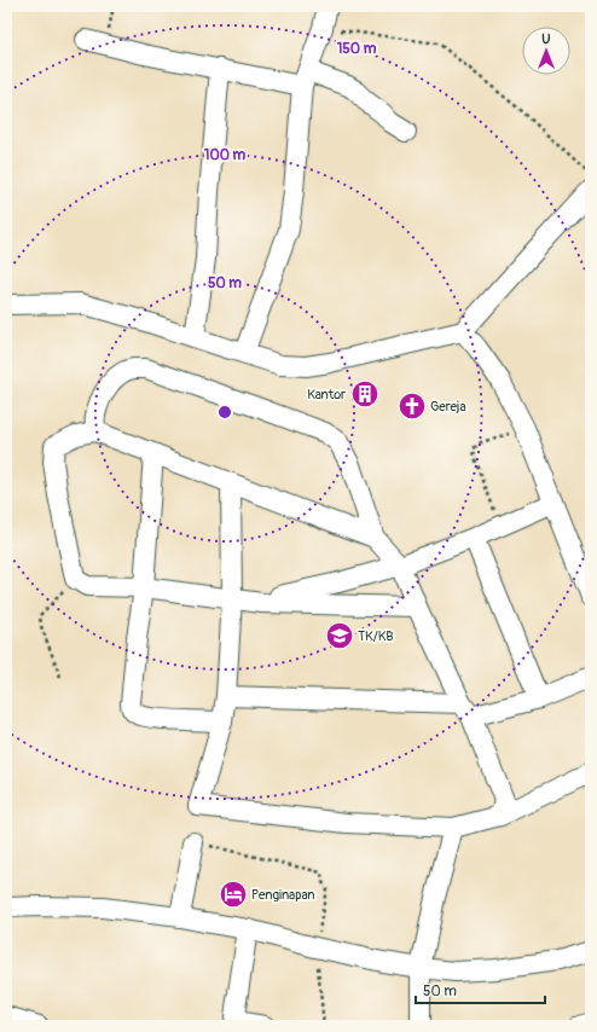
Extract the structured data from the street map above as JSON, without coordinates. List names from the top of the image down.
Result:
{
  "places": {
    "building": ["Kantor"],
    "church": ["Gereja"],
    "school or university": ["TK/KB"],
    "hotel": ["Penginapan"]
  },
  "scale_bar": "50 m",
  "north": "top",
  "rings": ["150 m", "100 m", "50 m"]
}
